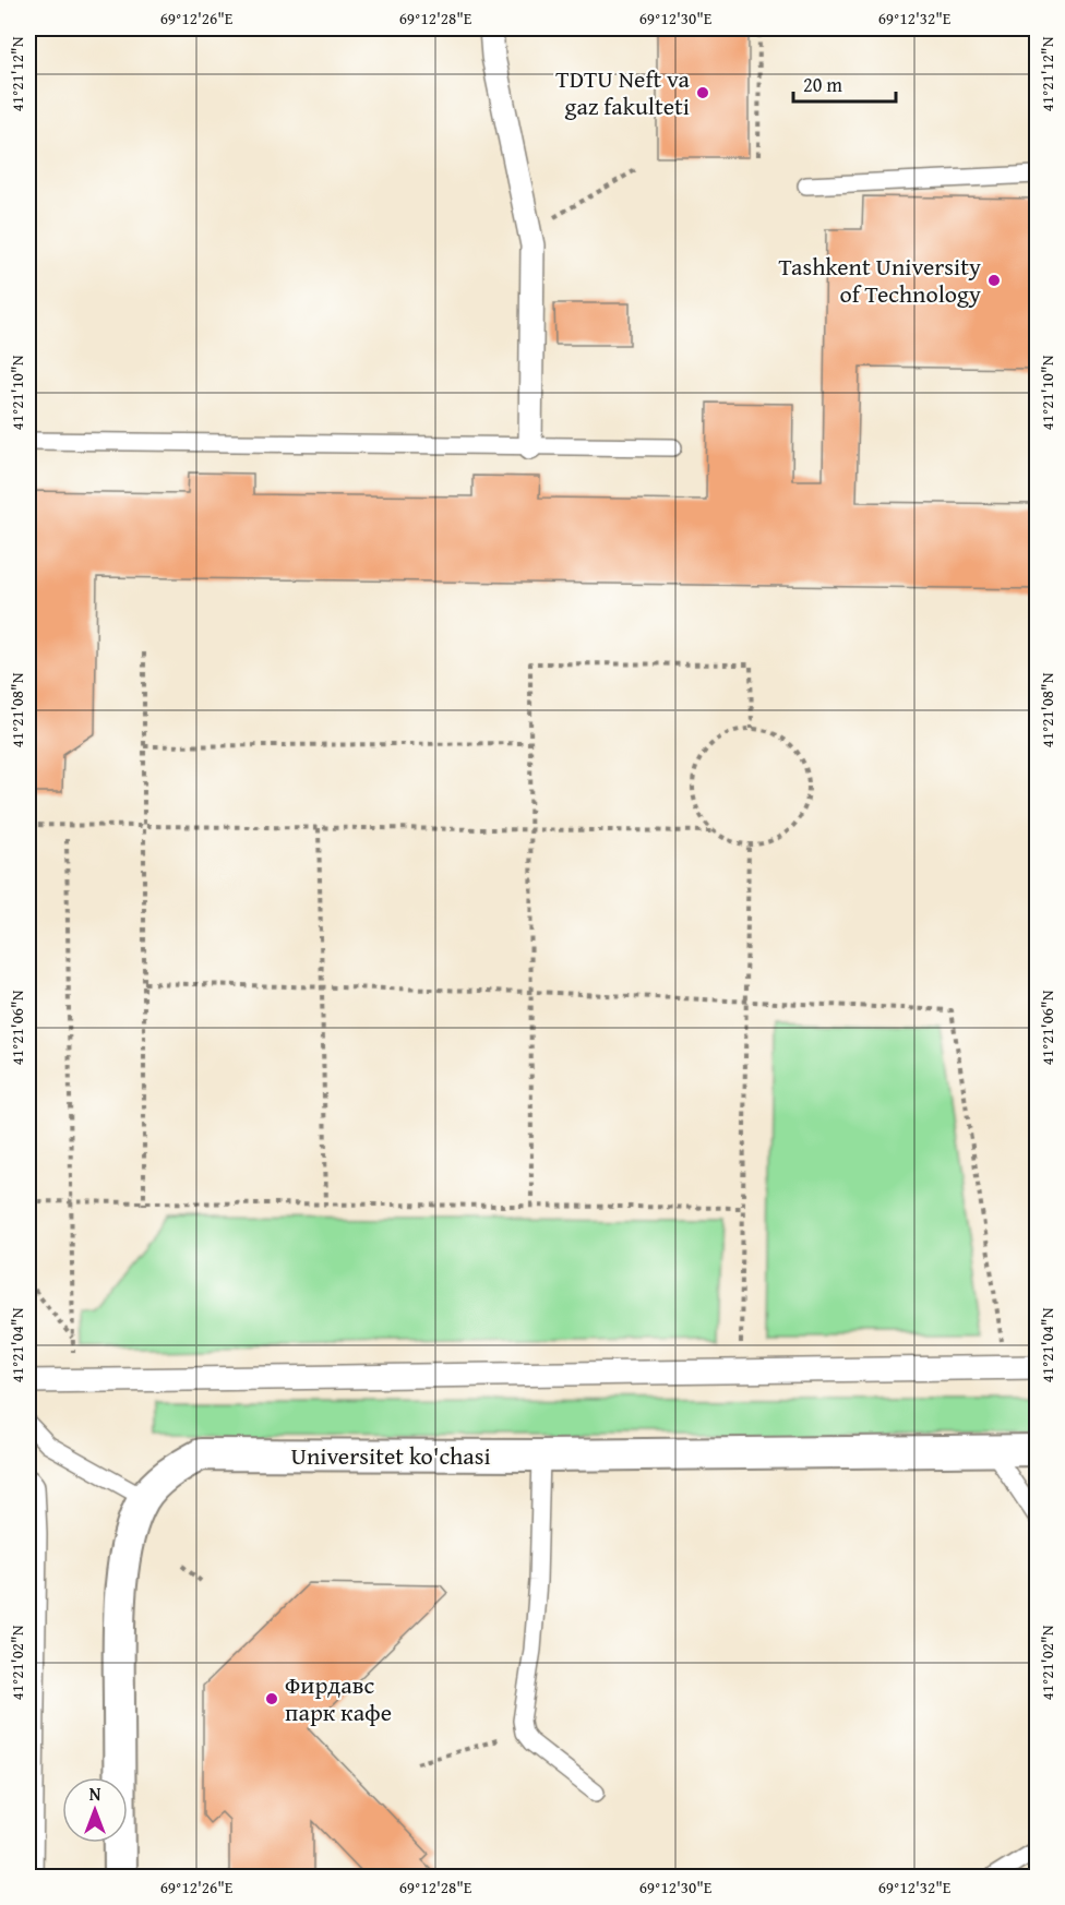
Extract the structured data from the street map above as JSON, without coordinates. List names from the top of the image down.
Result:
{
  "streets": {
    "street": ["Universitet ko'chasi"]
  },
  "places": ["TDTU Neft va gaz fakulteti", "Tashkent University of Technology", "Фирдавс парк кафе"],
  "scale_bar": "20 m",
  "north": "top",
  "coordinates": [
    "69°12'26\"E",
    "69°12'28\"E",
    "69°12'30\"E",
    "69°12'32\"E",
    "41°21'12\"N",
    "41°21'10\"N",
    "41°21'08\"N",
    "41°21'06\"N",
    "41°21'04\"N",
    "41°21'02\"N"
  ]
}
